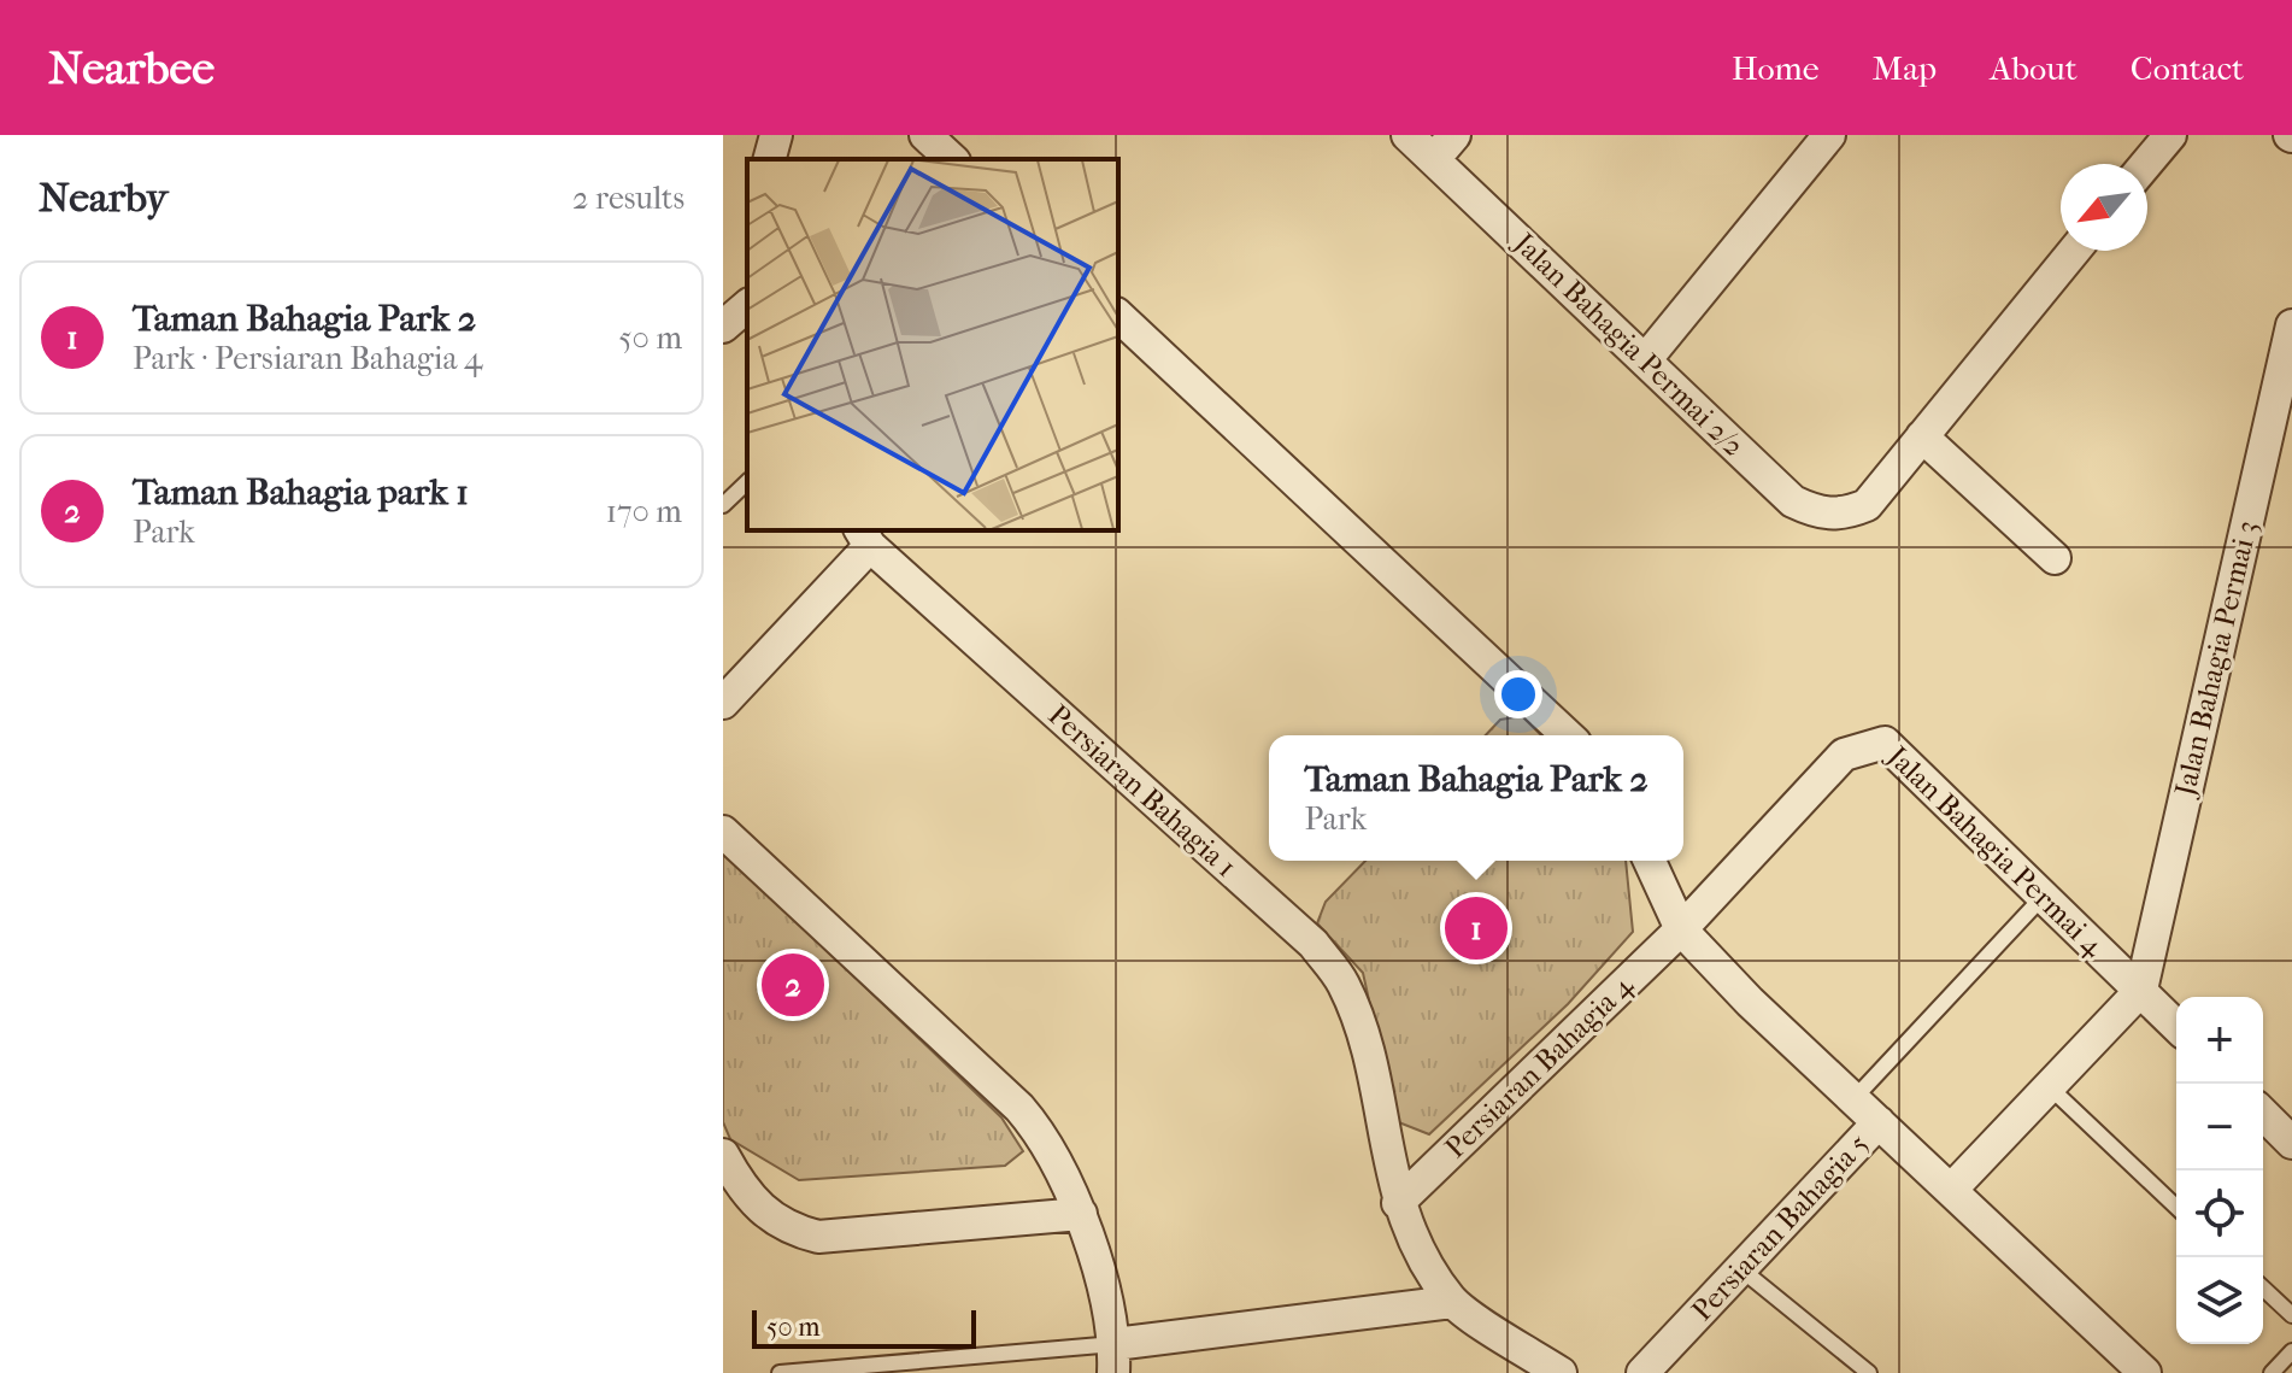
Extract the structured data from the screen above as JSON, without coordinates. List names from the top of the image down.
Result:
{
  "streets": {
    "street": [
      "Jalan Bahagia Permai 2/2",
      "Jalan Bahagia Permai 3",
      "Persiaran Bahagia 1",
      "Jalan Bahagia Permai 4",
      "Persiaran Bahagia 4",
      "Persiaran Bahagia 5"
    ]
  },
  "crossings": [
    ["Jalan Bahagia Permai 3", "Jalan Bahagia Permai 4"],
    ["Persiaran Bahagia 1", "Persiaran Bahagia 4"],
    ["Jalan Bahagia Permai 4", "Persiaran Bahagia 4"]
  ],
  "scale_bar": "50 m",
  "north": "bottom left",
  "page": {
    "header": "Nearbee",
    "nav": [
      "Home",
      "Map",
      "About",
      "Contact"
    ],
    "heading": ["Nearby", "2 results"],
    "list": [
      {
        "mark": "1",
        "name": "Taman Bahagia Park 2",
        "note": "Park · Persiaran Bahagia 4",
        "value": "50 m"
      },
      {
        "mark": "2",
        "name": "Taman Bahagia park 1",
        "note": "Park",
        "value": "170 m"
      }
    ],
    "popup": ["Taman Bahagia Park 2", "Park"],
    "pins": ["1", "2"],
    "map_buttons": ["+", "−"],
    "scale": "50 m"
  }
}
